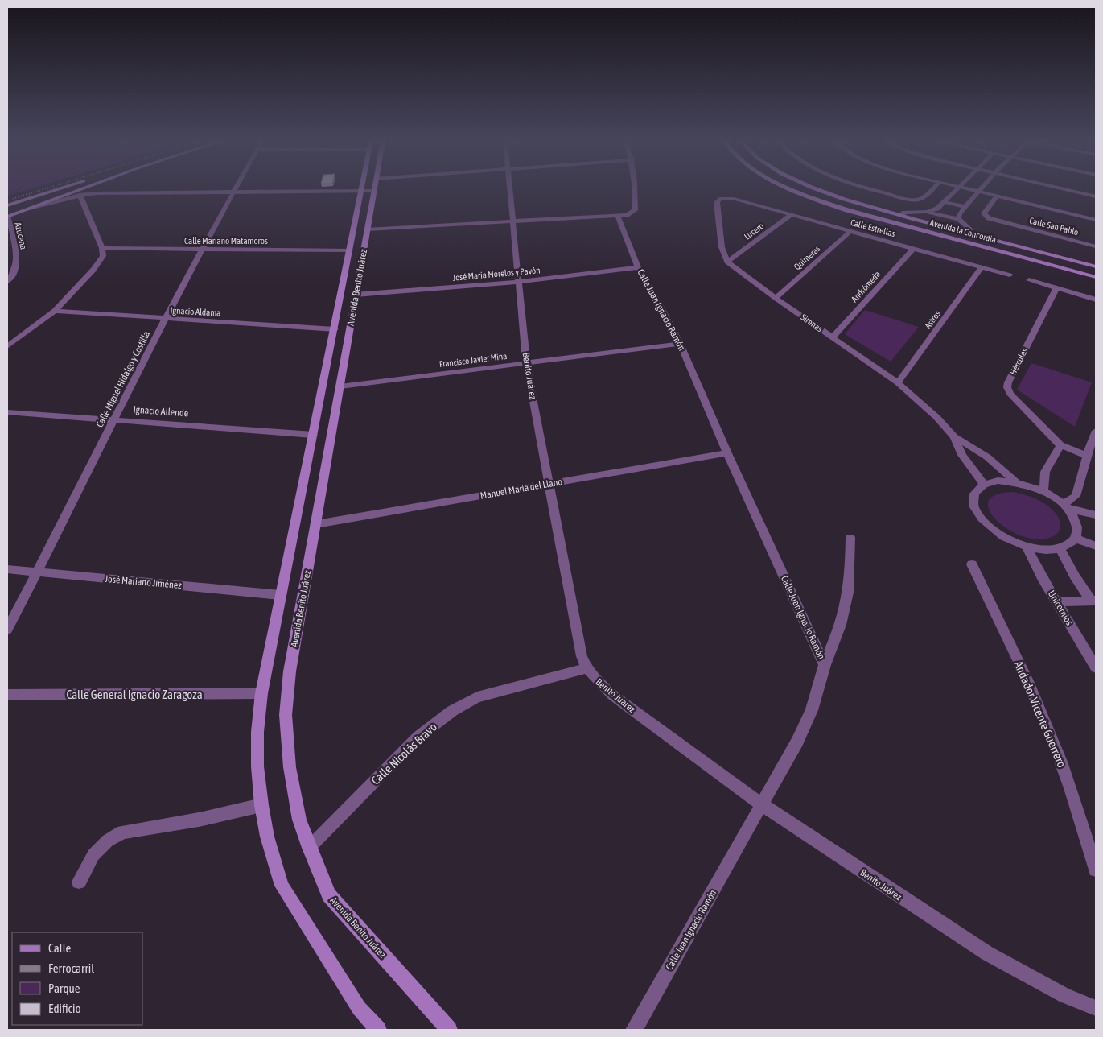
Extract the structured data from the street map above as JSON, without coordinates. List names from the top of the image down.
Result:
{
  "streets": {
    "main road": ["Avenida la Concordia", "Avenida Benito Juárez"],
    "street": [
      "Calle San Pablo",
      "Calle Estrellas",
      "Lucero",
      "Azucena",
      "Calle Mariano Matamoros",
      "Quimeras",
      "José María Morelos y Pavón",
      "Andrómeda",
      "Calle Juan Ignacio Ramón",
      "Ignacio Aldama",
      "Astros",
      "Sirenas",
      "Francisco Javier Mina",
      "Hércules",
      "Benito Juárez",
      "Calle Miguel Hidalgo y Costilla",
      "Ignacio Allende",
      "Manuel María del Llano",
      "José Mariano Jiménez",
      "Unicornios",
      "Calle General Ignacio Zaragoza",
      "Andador Vicente Guerrero",
      "Calle Nicolás Bravo"
    ]
  },
  "crossings": [
    ["Calle Estrellas", "Lucero"],
    ["Calle Estrellas", "Quimeras"],
    ["Calle Estrellas", "Andrómeda"],
    ["Calle Estrellas", "Astros"],
    ["Calle Estrellas", "Sirenas"],
    ["Lucero", "Sirenas"],
    ["Calle Mariano Matamoros", "Avenida Benito Juárez"],
    ["Calle Mariano Matamoros", "Calle Miguel Hidalgo y Costilla"],
    ["Quimeras", "Sirenas"],
    ["José María Morelos y Pavón", "Avenida Benito Juárez"],
    ["José María Morelos y Pavón", "Calle Juan Ignacio Ramón"],
    ["José María Morelos y Pavón", "Benito Juárez"],
    ["Andrómeda", "Sirenas"],
    ["Avenida Benito Juárez", "Ignacio Aldama"],
    ["Avenida Benito Juárez", "Francisco Javier Mina"],
    ["Avenida Benito Juárez", "Ignacio Allende"],
    ["Avenida Benito Juárez", "Manuel María del Llano"],
    ["Avenida Benito Juárez", "José Mariano Jiménez"],
    ["Avenida Benito Juárez", "Calle General Ignacio Zaragoza"],
    ["Avenida Benito Juárez", "Calle Nicolás Bravo"],
    ["Calle Juan Ignacio Ramón", "Francisco Javier Mina"],
    ["Calle Juan Ignacio Ramón", "Benito Juárez"],
    ["Calle Juan Ignacio Ramón", "Manuel María del Llano"],
    ["Ignacio Aldama", "Calle Miguel Hidalgo y Costilla"],
    ["Astros", "Sirenas"],
    ["Francisco Javier Mina", "Benito Juárez"],
    ["Benito Juárez", "Manuel María del Llano"],
    ["Benito Juárez", "Calle Nicolás Bravo"],
    ["Calle Miguel Hidalgo y Costilla", "Ignacio Allende"],
    ["Calle Miguel Hidalgo y Costilla", "José Mariano Jiménez"]
  ],
  "legend": [
    "Calle",
    "Ferrocarril",
    "Parque",
    "Edificio"
  ]
}
